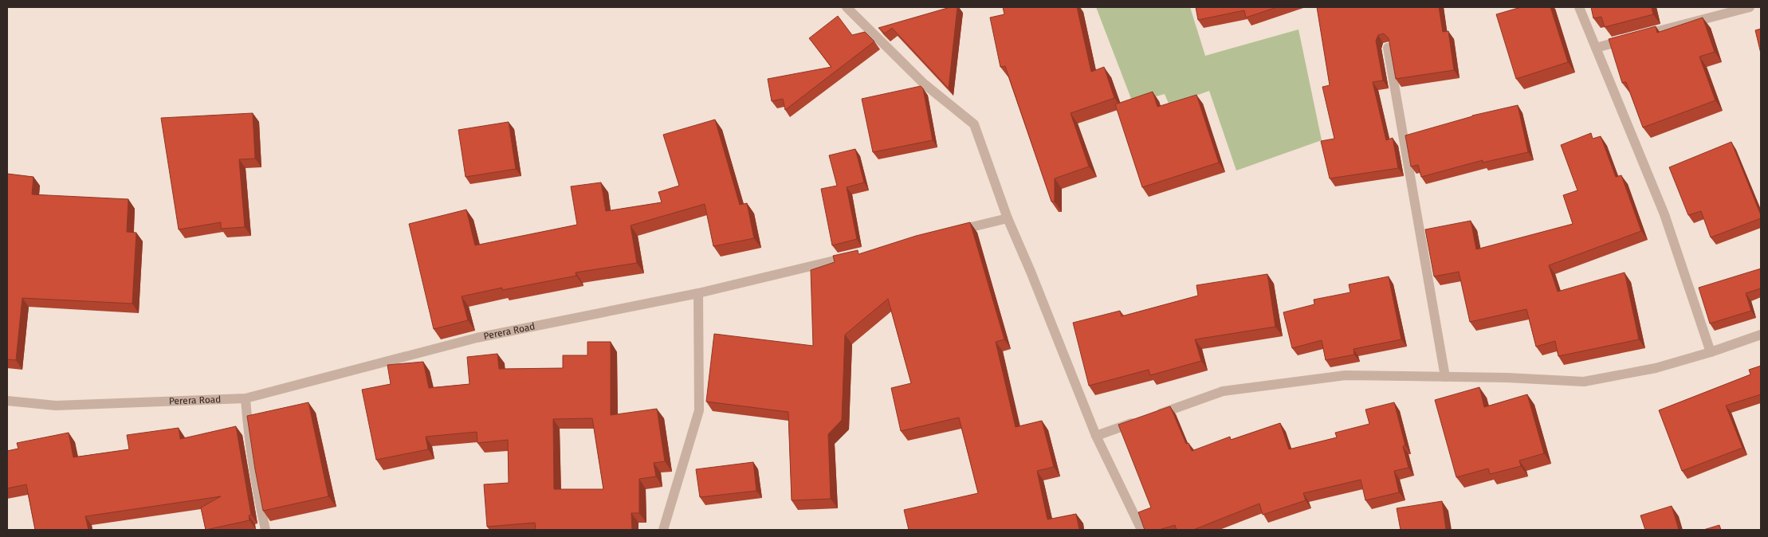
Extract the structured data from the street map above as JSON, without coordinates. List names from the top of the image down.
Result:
{
  "streets": {
    "street": ["Perera Road"]
  }
}
